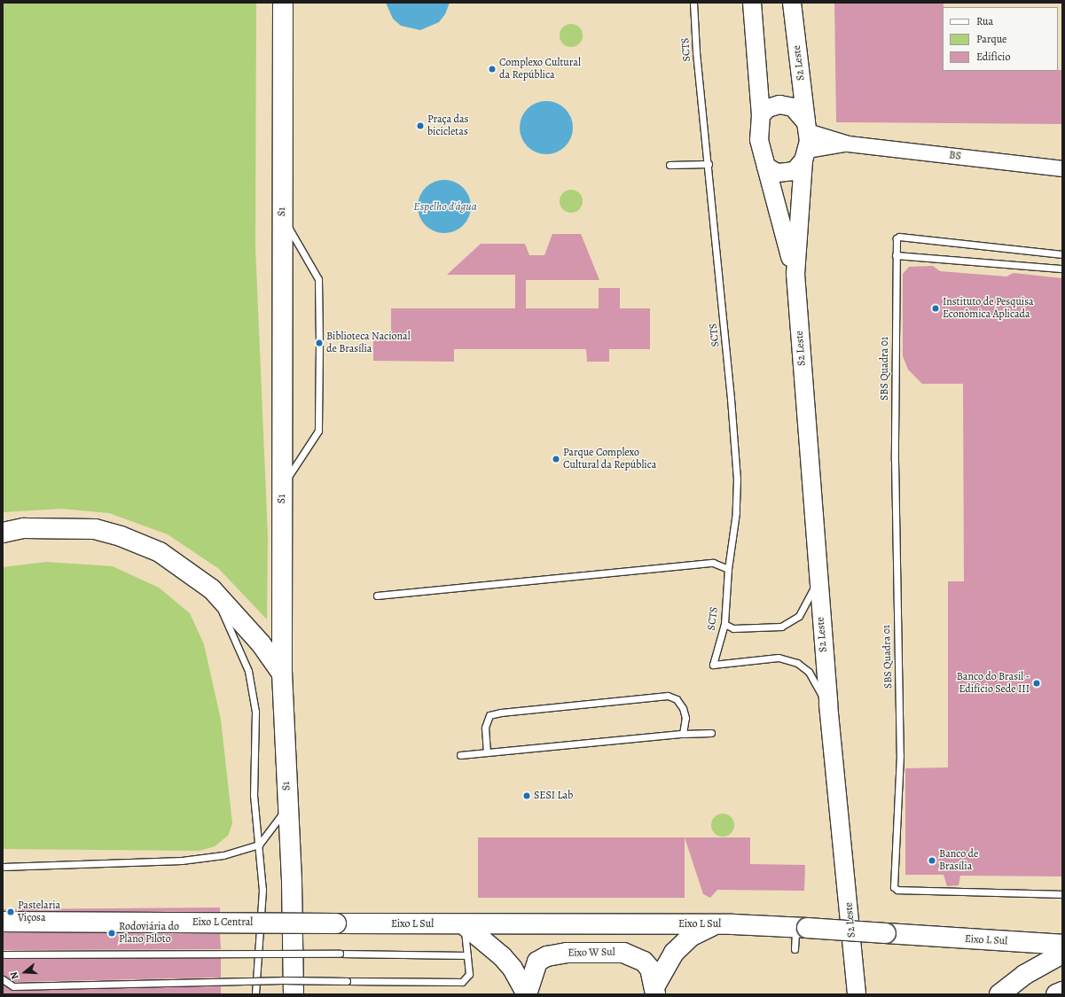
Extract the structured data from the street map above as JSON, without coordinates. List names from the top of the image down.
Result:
{
  "streets": {
    "main road": [
      "S2 Leste",
      "S1",
      "Eixo L Central",
      "Eixo L Sul",
      "Eixo W Sul"
    ],
    "street": ["BS"],
    "lane": ["SCTS", "SBS Quadra 01"]
  },
  "crossings": [
    ["SCTS", "S2 Leste"],
    ["S2 Leste", "BS"],
    ["Eixo L Central", "Eixo L Sul"]
  ],
  "water": ["Espelho d'água"],
  "places": [
    "Complexo Cultural da República",
    "Praça das bicicletas",
    "Instituto de Pesquisa Econômica Aplicada",
    "Biblioteca Nacional de Brasília",
    "Parque Complexo Cultural da República",
    "Banco do Brasil - Edifício Sede III",
    "SESI Lab",
    "Banco de Brasília",
    "Pastelaria Viçosa",
    "Rodoviária do Plano Piloto"
  ],
  "legend": ["Rua", "Parque", "Edifício"],
  "north": "left"
}
